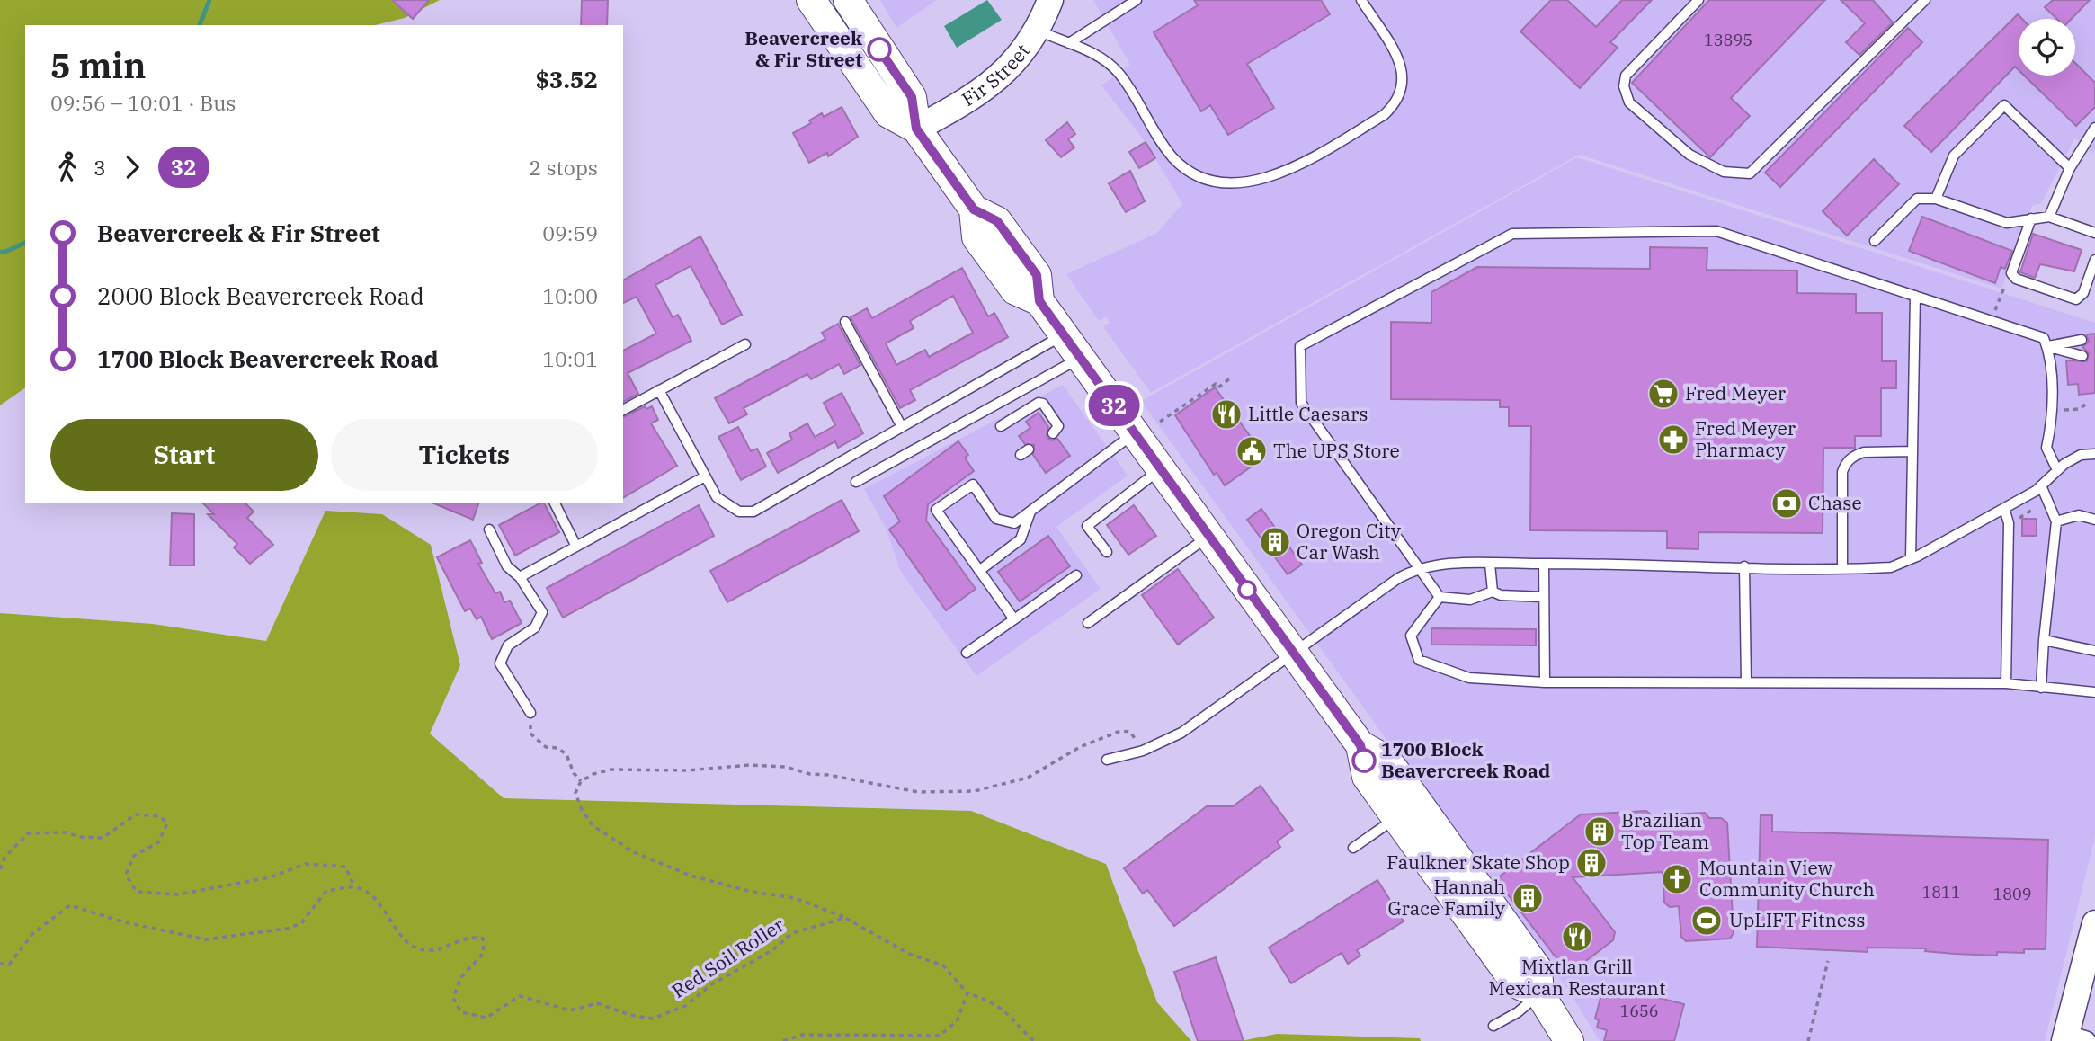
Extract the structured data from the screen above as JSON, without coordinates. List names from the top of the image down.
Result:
{
  "streets": {
    "street": ["Fir Street"],
    "path": ["Red Soil Roller"]
  },
  "places": {
    "other": ["Beavercreek & Fir Street", "1700 Block Beavercreek Road"],
    "supermarket": ["Fred Meyer"],
    "restaurant": ["Little Caesars", "Mixtlan Grill Mexican Restaurant"],
    "pharmacy": ["Fred Meyer Pharmacy"],
    "public building": ["The UPS Store"],
    "bank": ["Chase"],
    "building": [
      "Oregon City Car Wash",
      "Brazilian Top Team",
      "Faulkner Skate Shop",
      "Hannah Grace Family"
    ],
    "church": ["Mountain View Community Church"],
    "sports": ["UpLIFT Fitness"]
  },
  "lines": ["bus line 32"],
  "house_numbers": [
    "13895",
    "1811",
    "1809",
    "1656"
  ],
  "page": {
    "on_map": "32",
    "heading": ["5 min", "09:56 – 10:01 · Bus", "$3.52"],
    "legs": ["3", "32", "2 stops"],
    "list": [
      {
        "name": "Beavercreek & Fir Street",
        "value": "09:59"
      },
      {
        "name": "2000 Block Beavercreek Road",
        "value": "10:00"
      },
      {
        "name": "1700 Block Beavercreek Road",
        "value": "10:01"
      }
    ],
    "buttons": ["Start", "Tickets"]
  }
}
